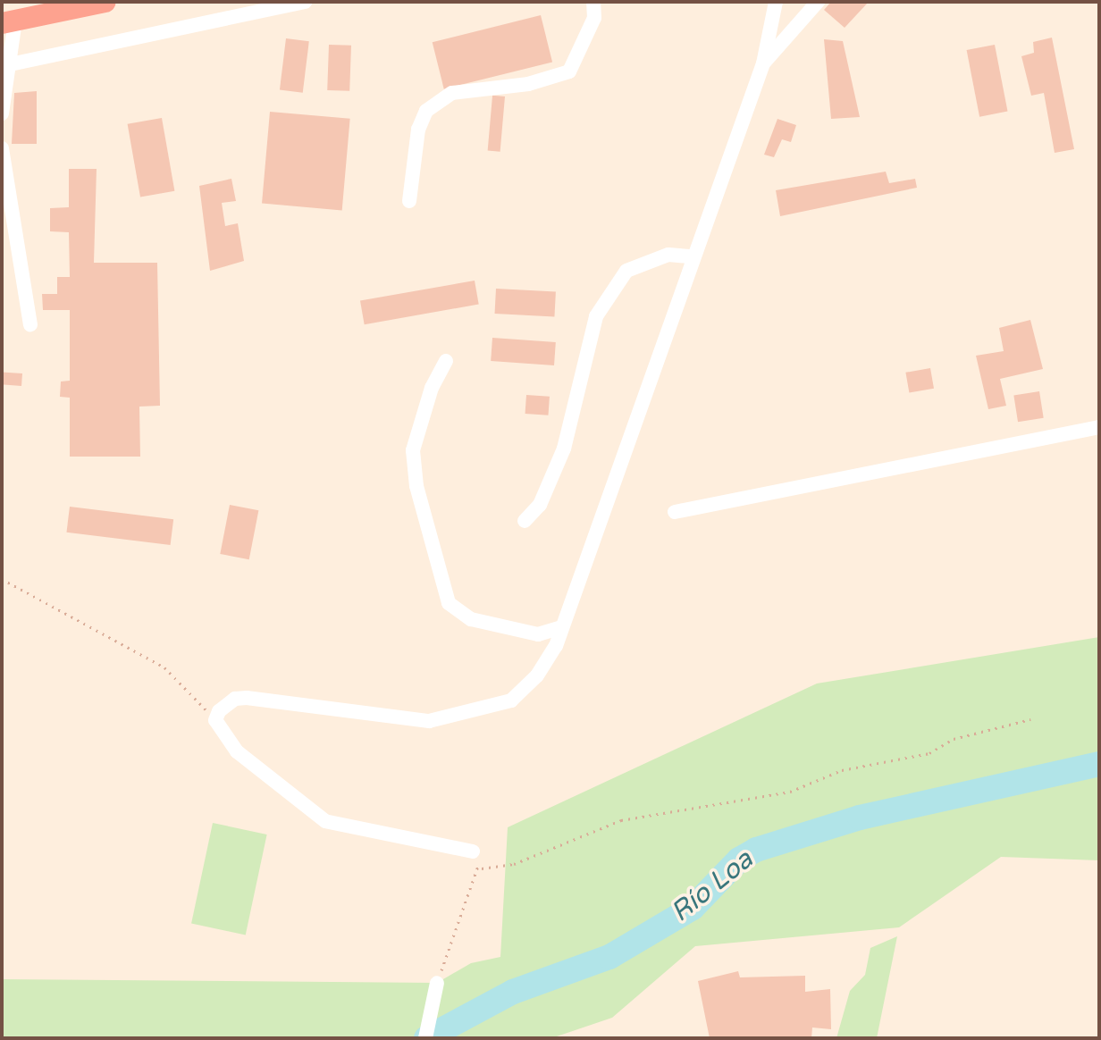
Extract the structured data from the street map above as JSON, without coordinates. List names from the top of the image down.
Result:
{
  "water": ["Río Loa"]
}
